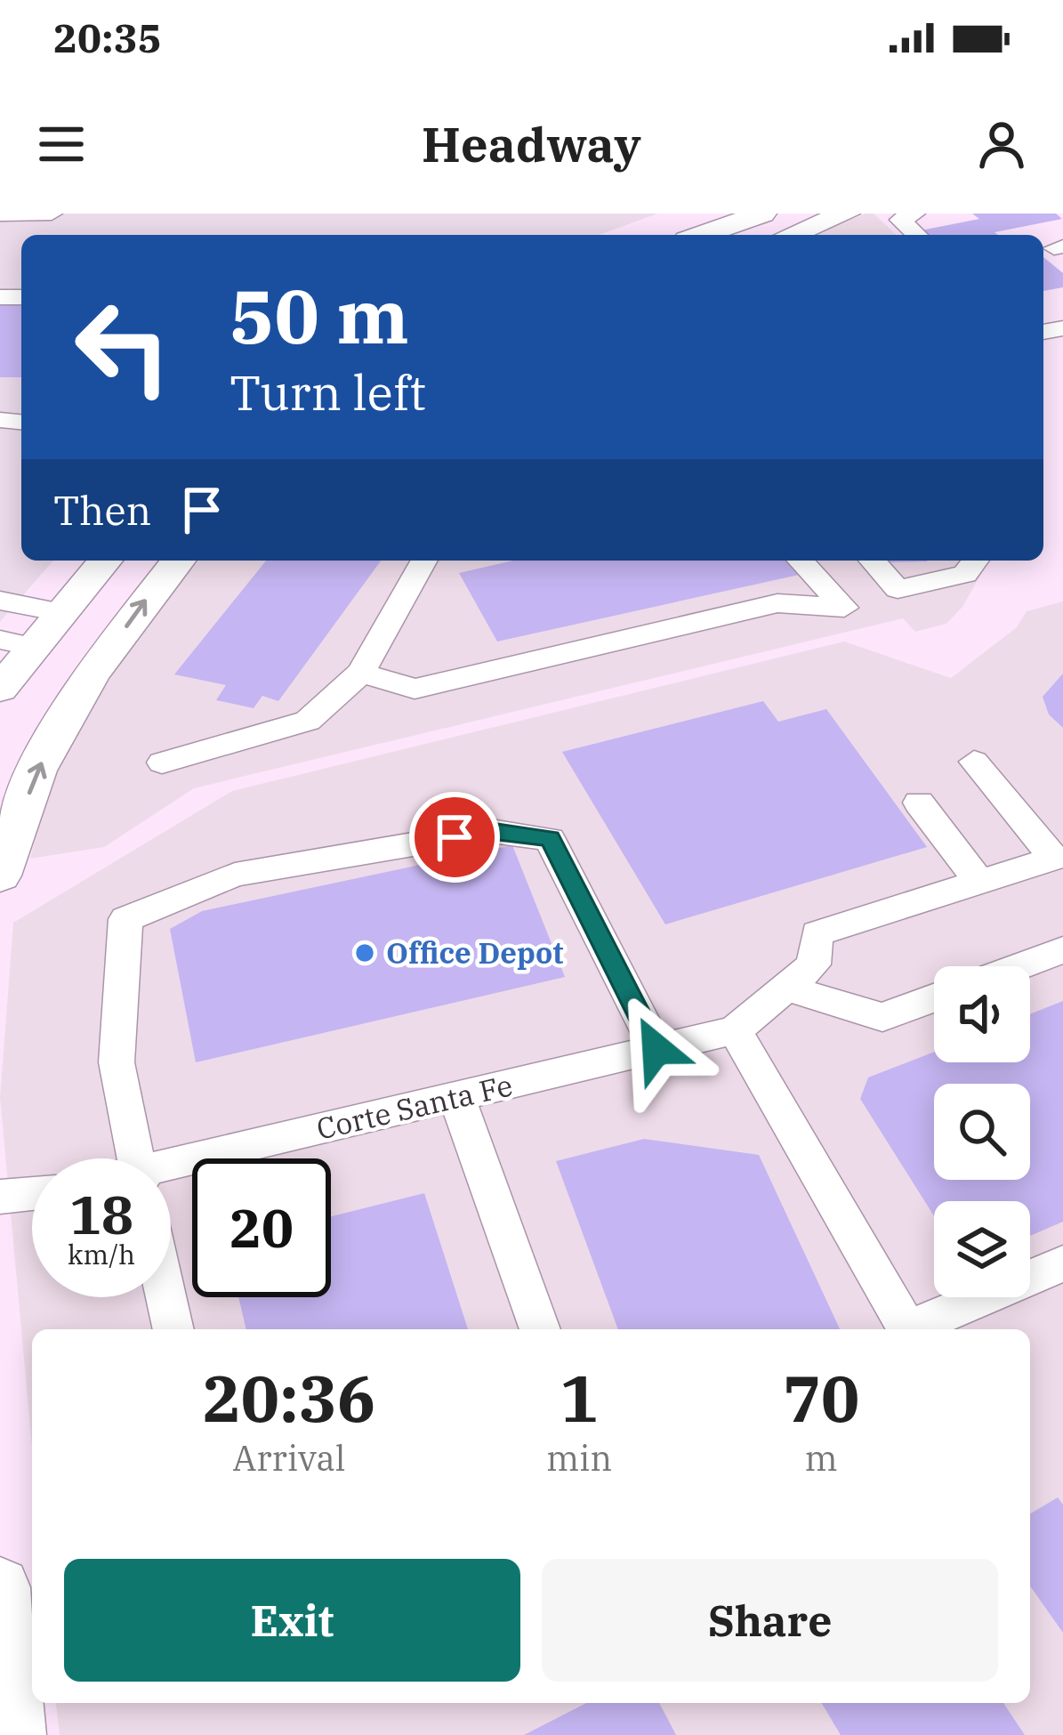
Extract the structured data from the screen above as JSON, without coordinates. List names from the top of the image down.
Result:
{
  "streets": {
    "street": ["Corte Santa Fe"]
  },
  "places": ["Office Depot"],
  "page": {
    "status": "20:35",
    "header": "Headway",
    "turn": ["50 m", "Turn left"],
    "then": "Then",
    "speed": "18 km/h",
    "limit": "20",
    "eta": [
      "20:36",
      "Arrival",
      "1",
      "min",
      "70",
      "m"
    ],
    "buttons": ["Exit", "Share"]
  }
}
